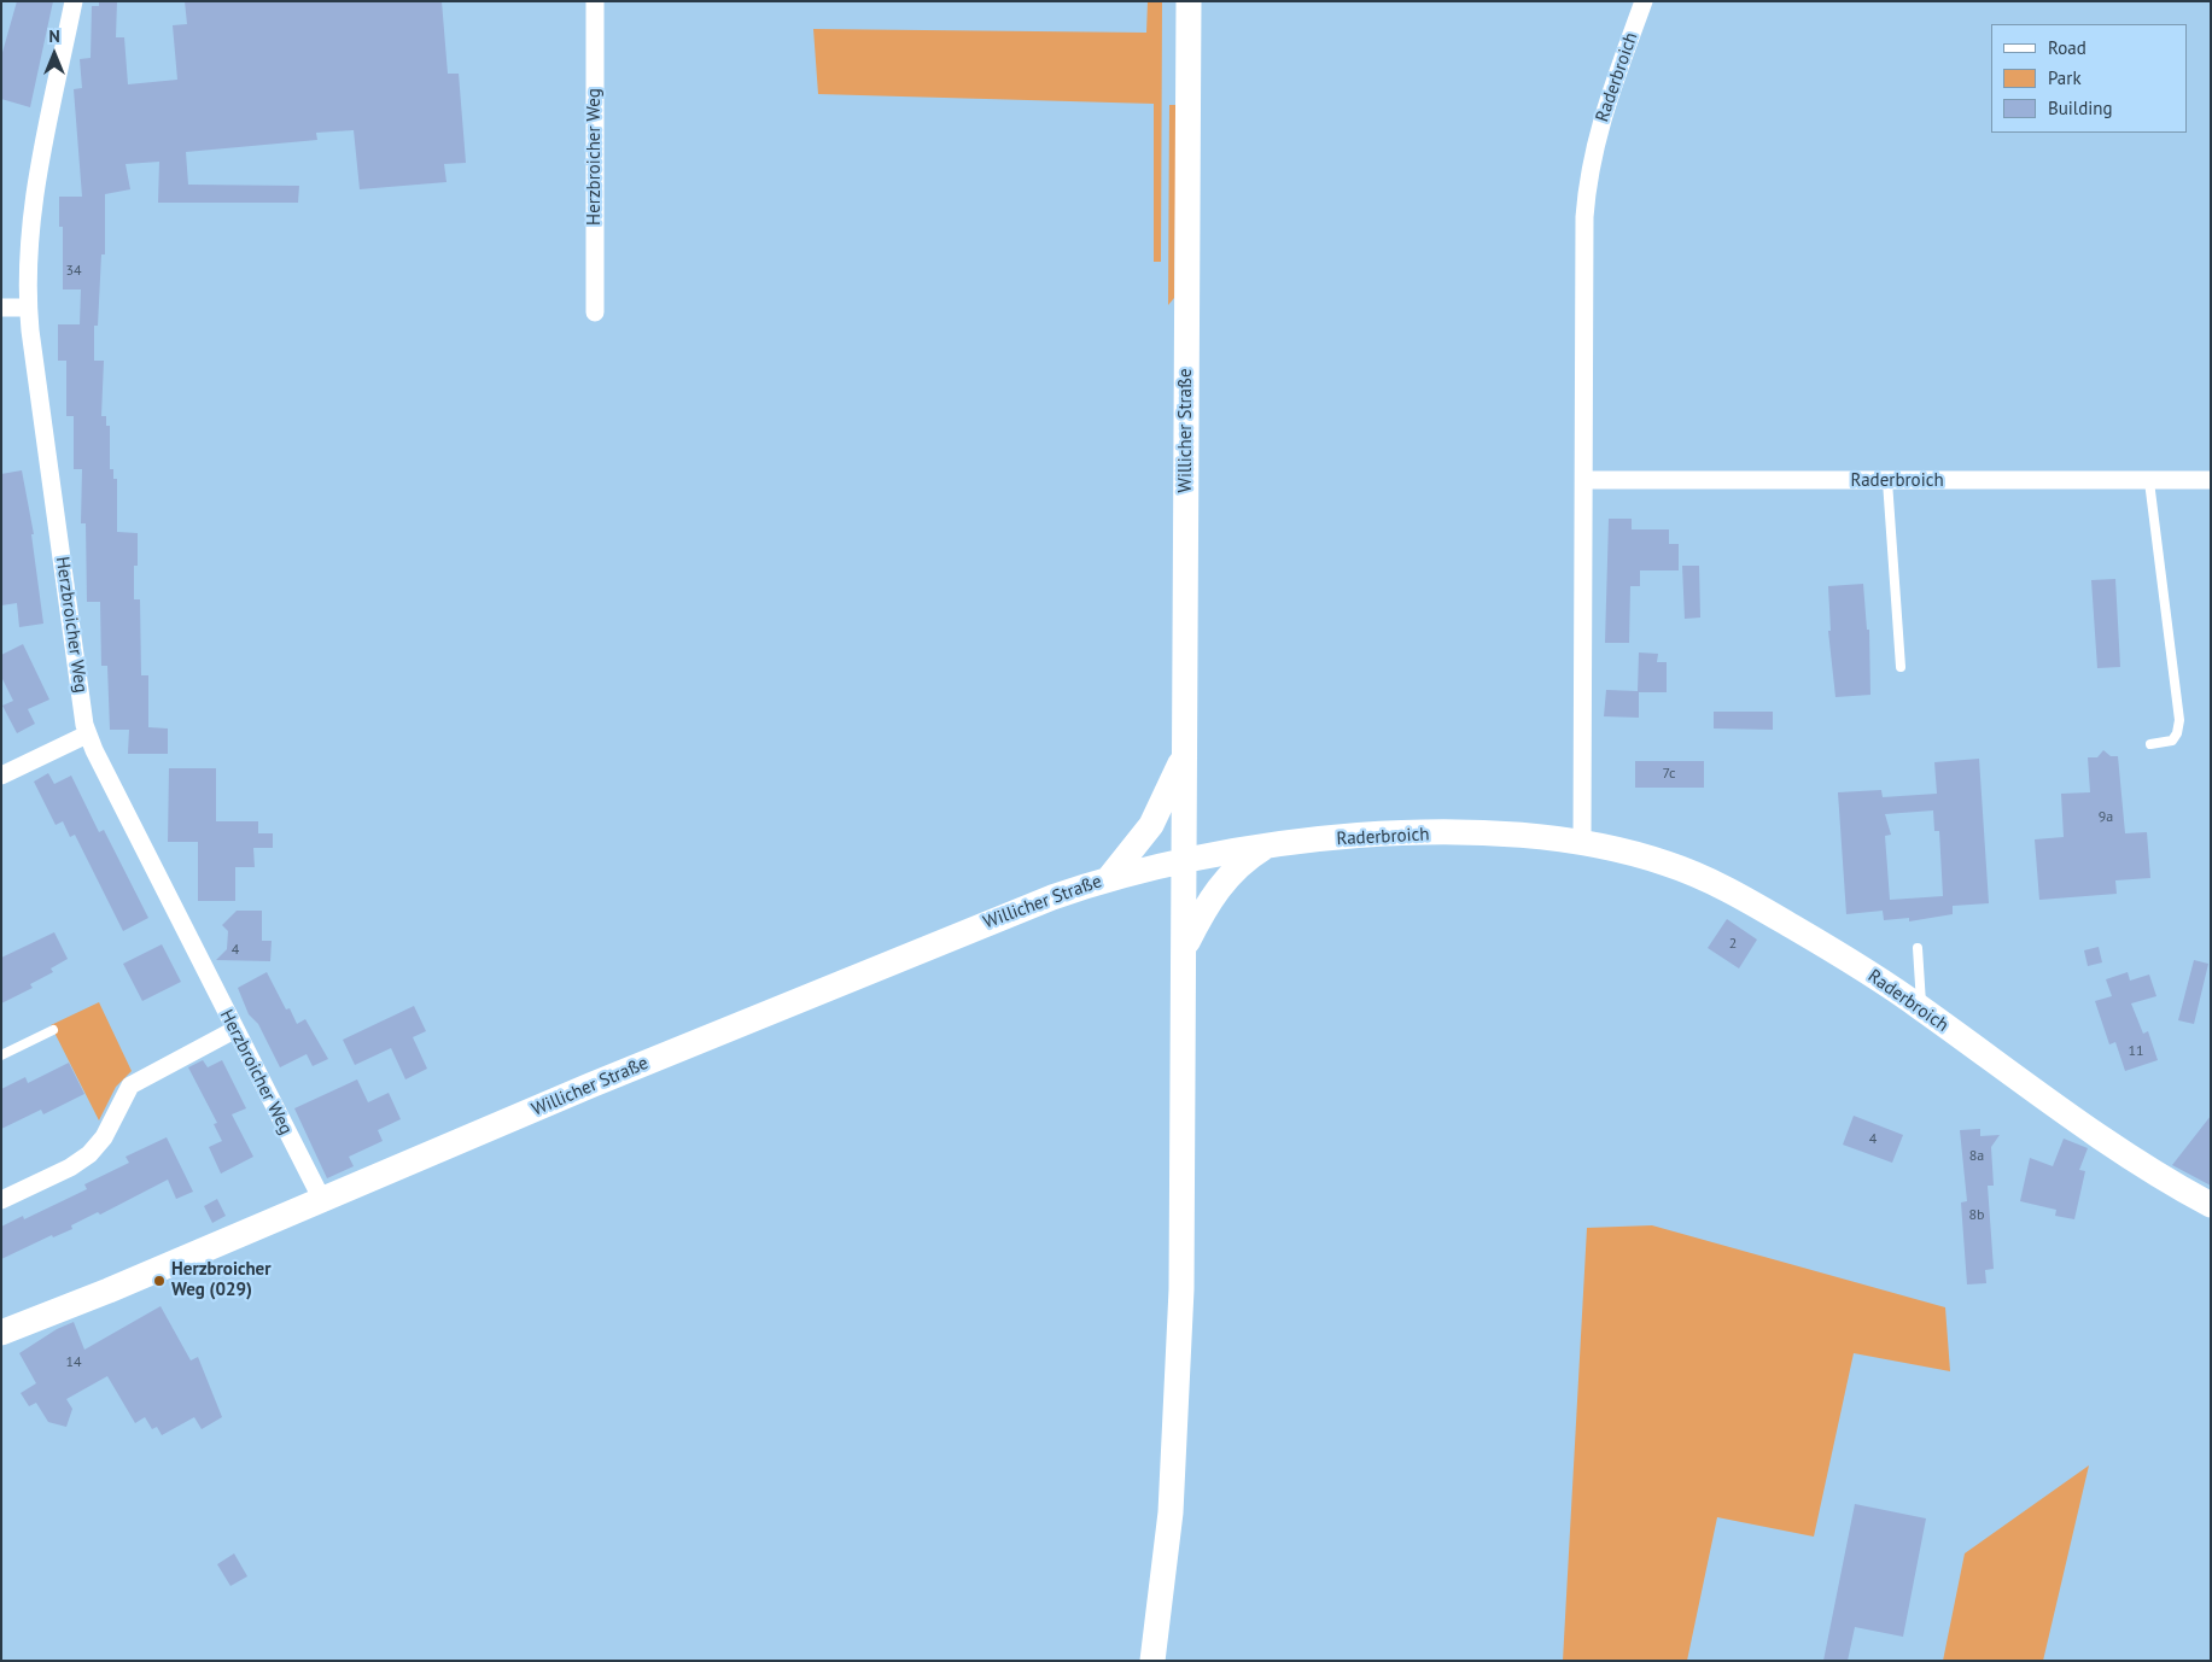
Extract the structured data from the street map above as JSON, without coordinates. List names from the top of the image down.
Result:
{
  "streets": {
    "street": ["Raderbroich", "Herzbroicher Weg", "Willicher Straße"]
  },
  "crossings": [
    ["Raderbroich", "Willicher Straße"],
    ["Herzbroicher Weg", "Willicher Straße"]
  ],
  "places": ["Herzbroicher Weg (029)"],
  "house_numbers": [
    "34",
    "7c",
    "9a",
    "2",
    "4",
    "11",
    "4",
    "8a",
    "8b",
    "14"
  ],
  "legend": ["Road", "Park", "Building"],
  "north": "top"
}
